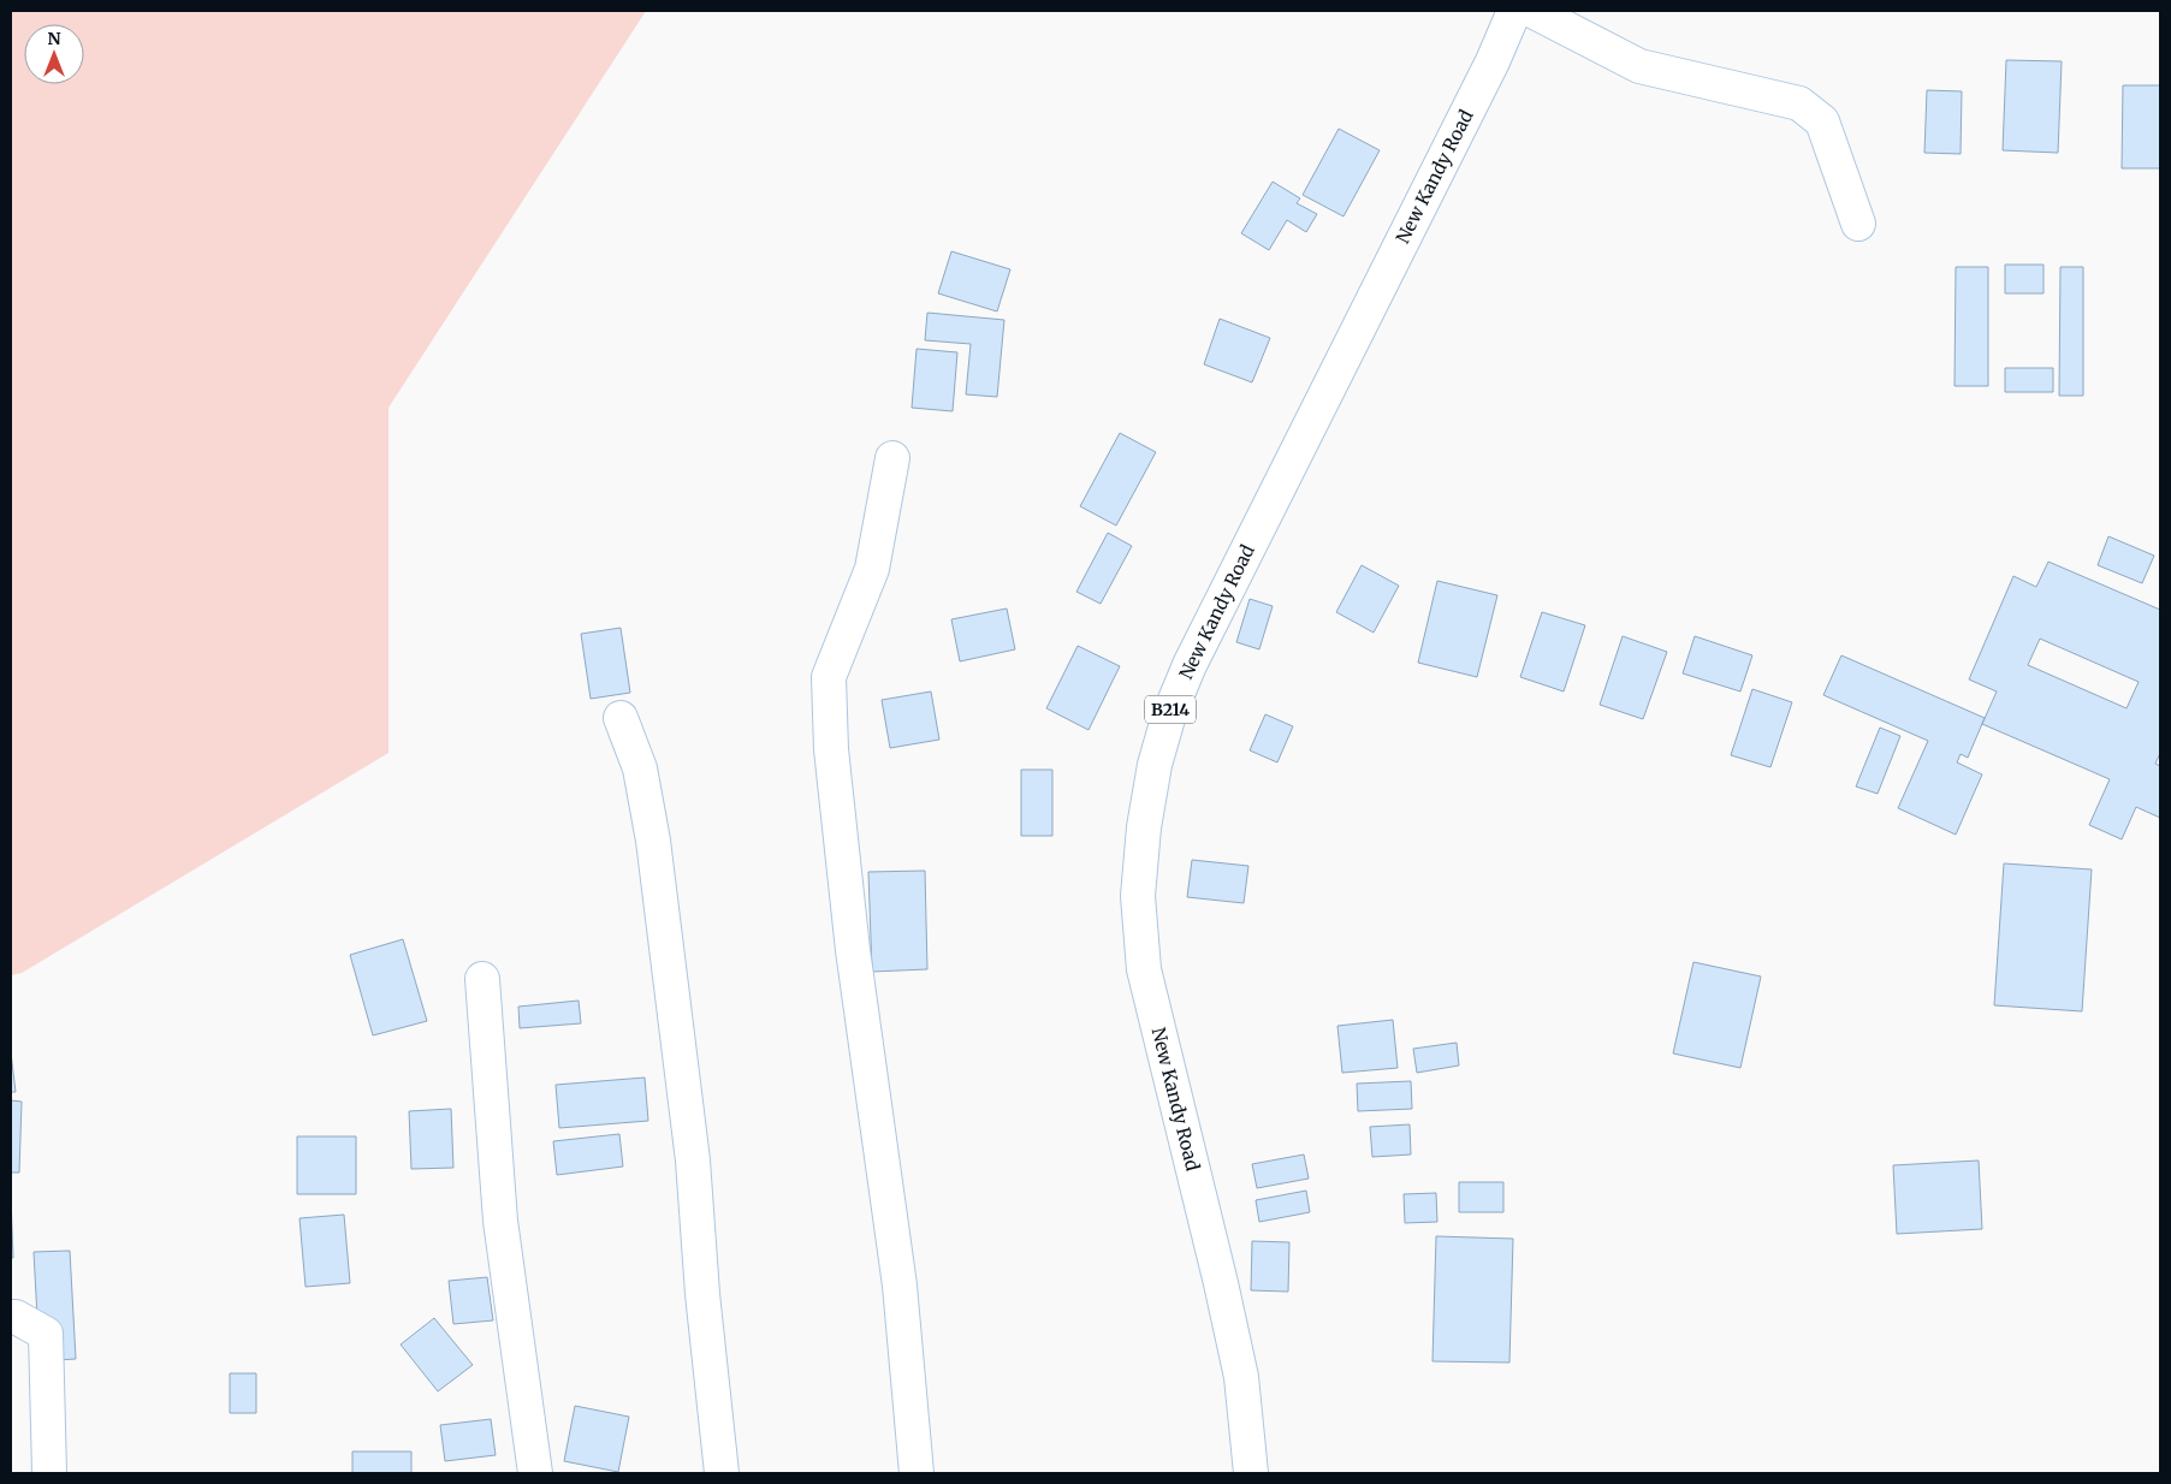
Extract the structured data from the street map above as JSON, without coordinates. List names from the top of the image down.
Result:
{
  "streets": {
    "street": ["New Kandy Road", "B214"]
  },
  "north": "top"
}
